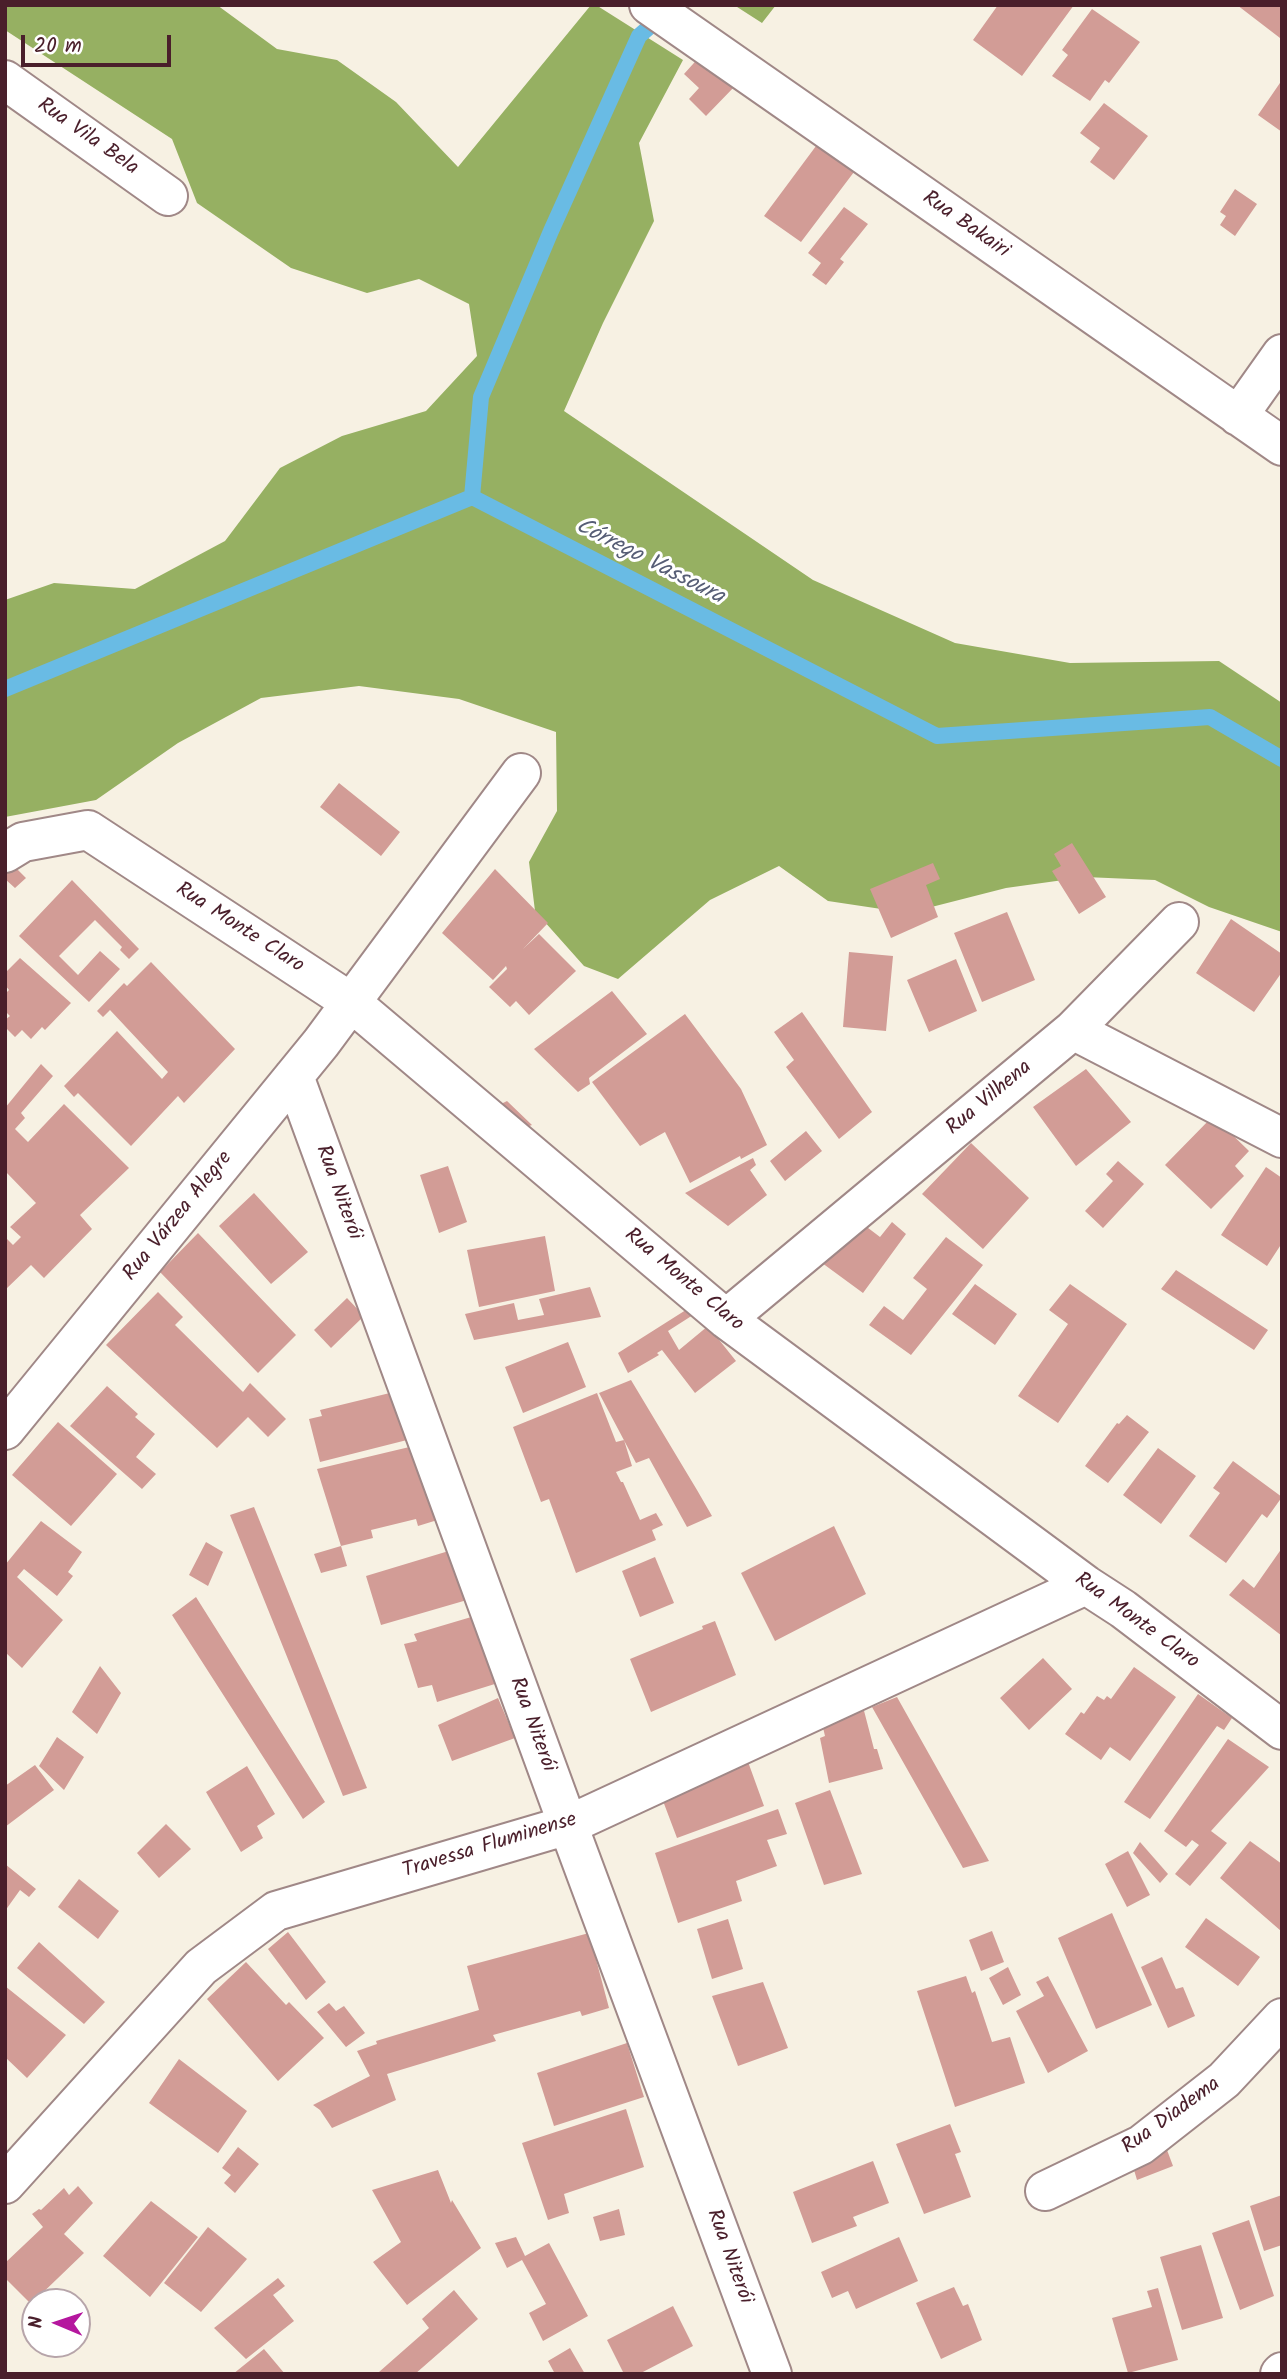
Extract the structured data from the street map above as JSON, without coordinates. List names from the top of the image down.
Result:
{
  "streets": {
    "street": [
      "Rua Vila Bela",
      "Rua Bakairi",
      "Rua Monte Claro",
      "Rua Vilhena",
      "Rua Niterói",
      "Rua Várzea Alegre",
      "Travessa Fluminense",
      "Rua Diadema"
    ]
  },
  "crossings": [
    ["Rua Monte Claro", "Rua Vilhena"],
    ["Rua Monte Claro", "Rua Várzea Alegre"],
    ["Rua Monte Claro", "Travessa Fluminense"],
    ["Rua Niterói", "Rua Várzea Alegre"],
    ["Rua Niterói", "Travessa Fluminense"]
  ],
  "water": ["Córrego Vassoura"],
  "scale_bar": "20 m",
  "north": "left"
}
